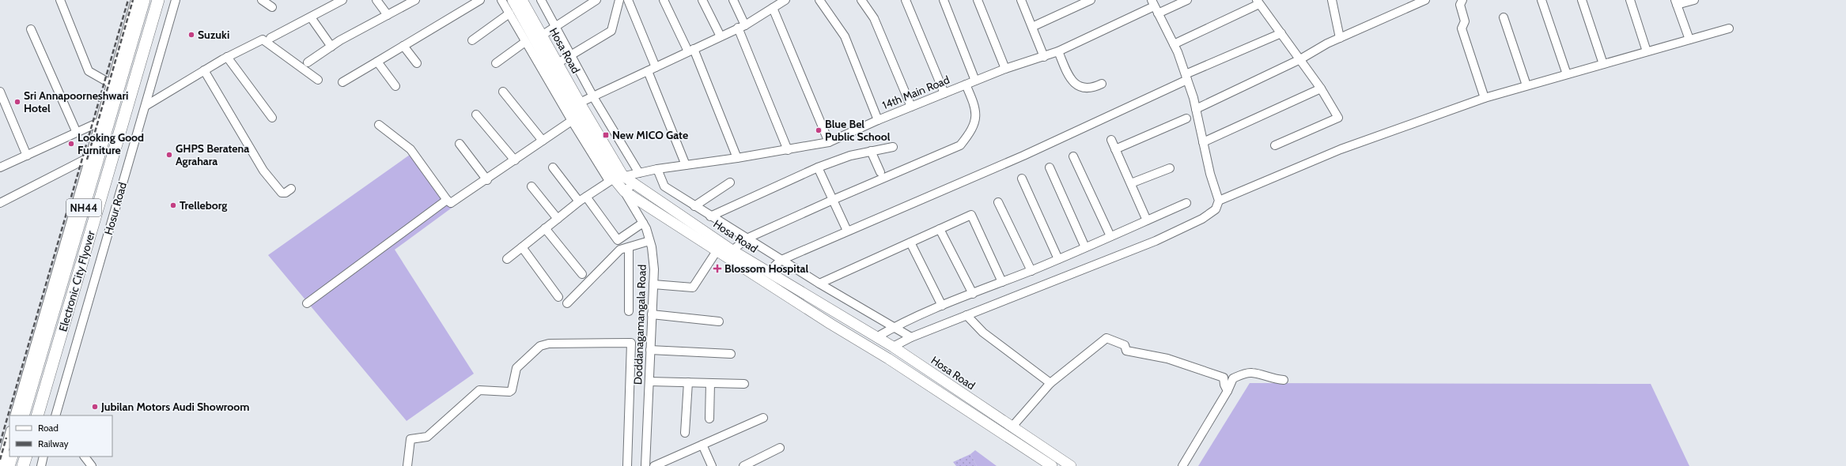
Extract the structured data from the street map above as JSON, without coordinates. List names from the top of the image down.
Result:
{
  "streets": {
    "highway": ["NH44", "Hosur Road", "Electronic City Flyover"],
    "main road": ["Hosa Road"],
    "street": ["14th Main Road", "Doddanagamangala Road"]
  },
  "crossings": [
    ["Hosa Road", "14th Main Road"],
    ["Hosa Road", "Doddanagamangala Road"]
  ],
  "places": {
    "other": [
      "Suzuki",
      "Sri Annapoorneshwari Hotel",
      "Blue Bel Public School",
      "Looking Good Furniture",
      "GHPS Beratena Agrahara",
      "Trelleborg",
      "Jubilan Motors Audi Showroom"
    ],
    "transit": ["New MICO Gate"],
    "health": ["Blossom Hospital"]
  },
  "legend": ["Road", "Railway"]
}
